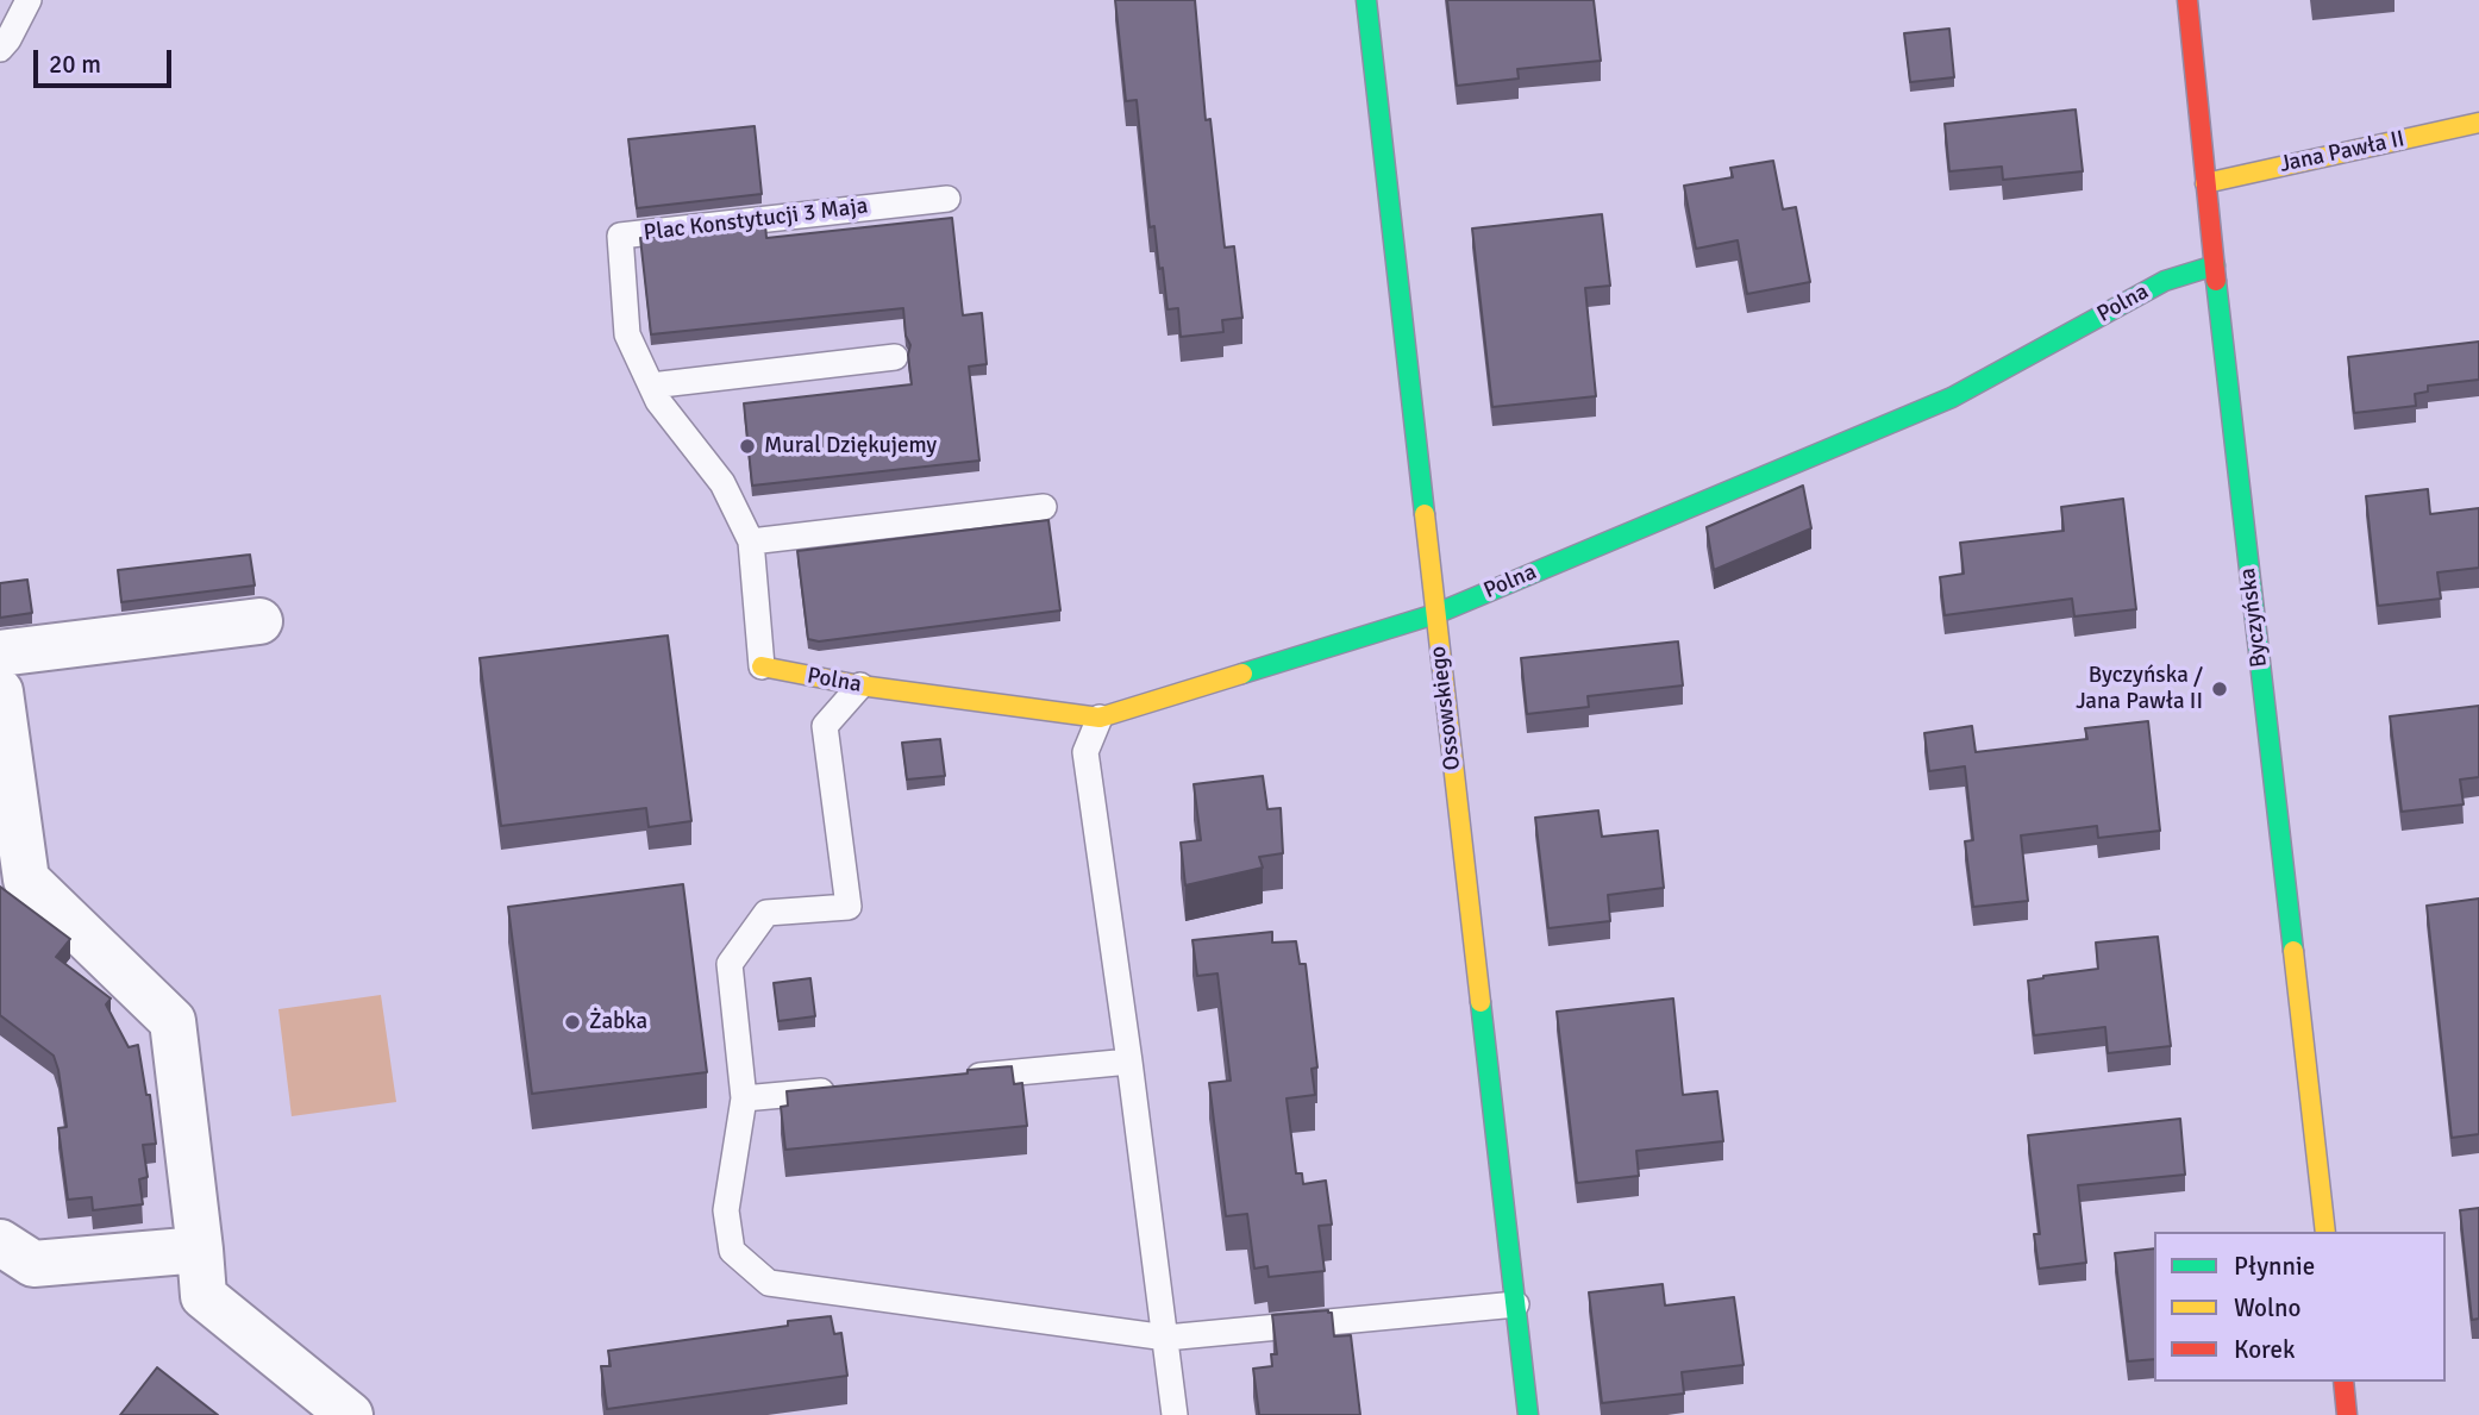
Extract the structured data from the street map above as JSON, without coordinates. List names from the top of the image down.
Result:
{
  "streets": {
    "street": [
      "Jana Pawła II",
      "Polna",
      "Byczyńska",
      "Ossowskiego"
    ],
    "lane": ["Plac Konstytucji 3 Maja"]
  },
  "crossings": [
    ["Jana Pawła II", "Byczyńska"],
    ["Plac Konstytucji 3 Maja", "Polna"],
    ["Polna", "Byczyńska"],
    ["Polna", "Ossowskiego"]
  ],
  "places": ["Mural Dziękujemy", "Byczyńska / Jana Pawła II", "Żabka"],
  "legend": ["Płynnie", "Wolno", "Korek"],
  "scale_bar": "20 m"
}
